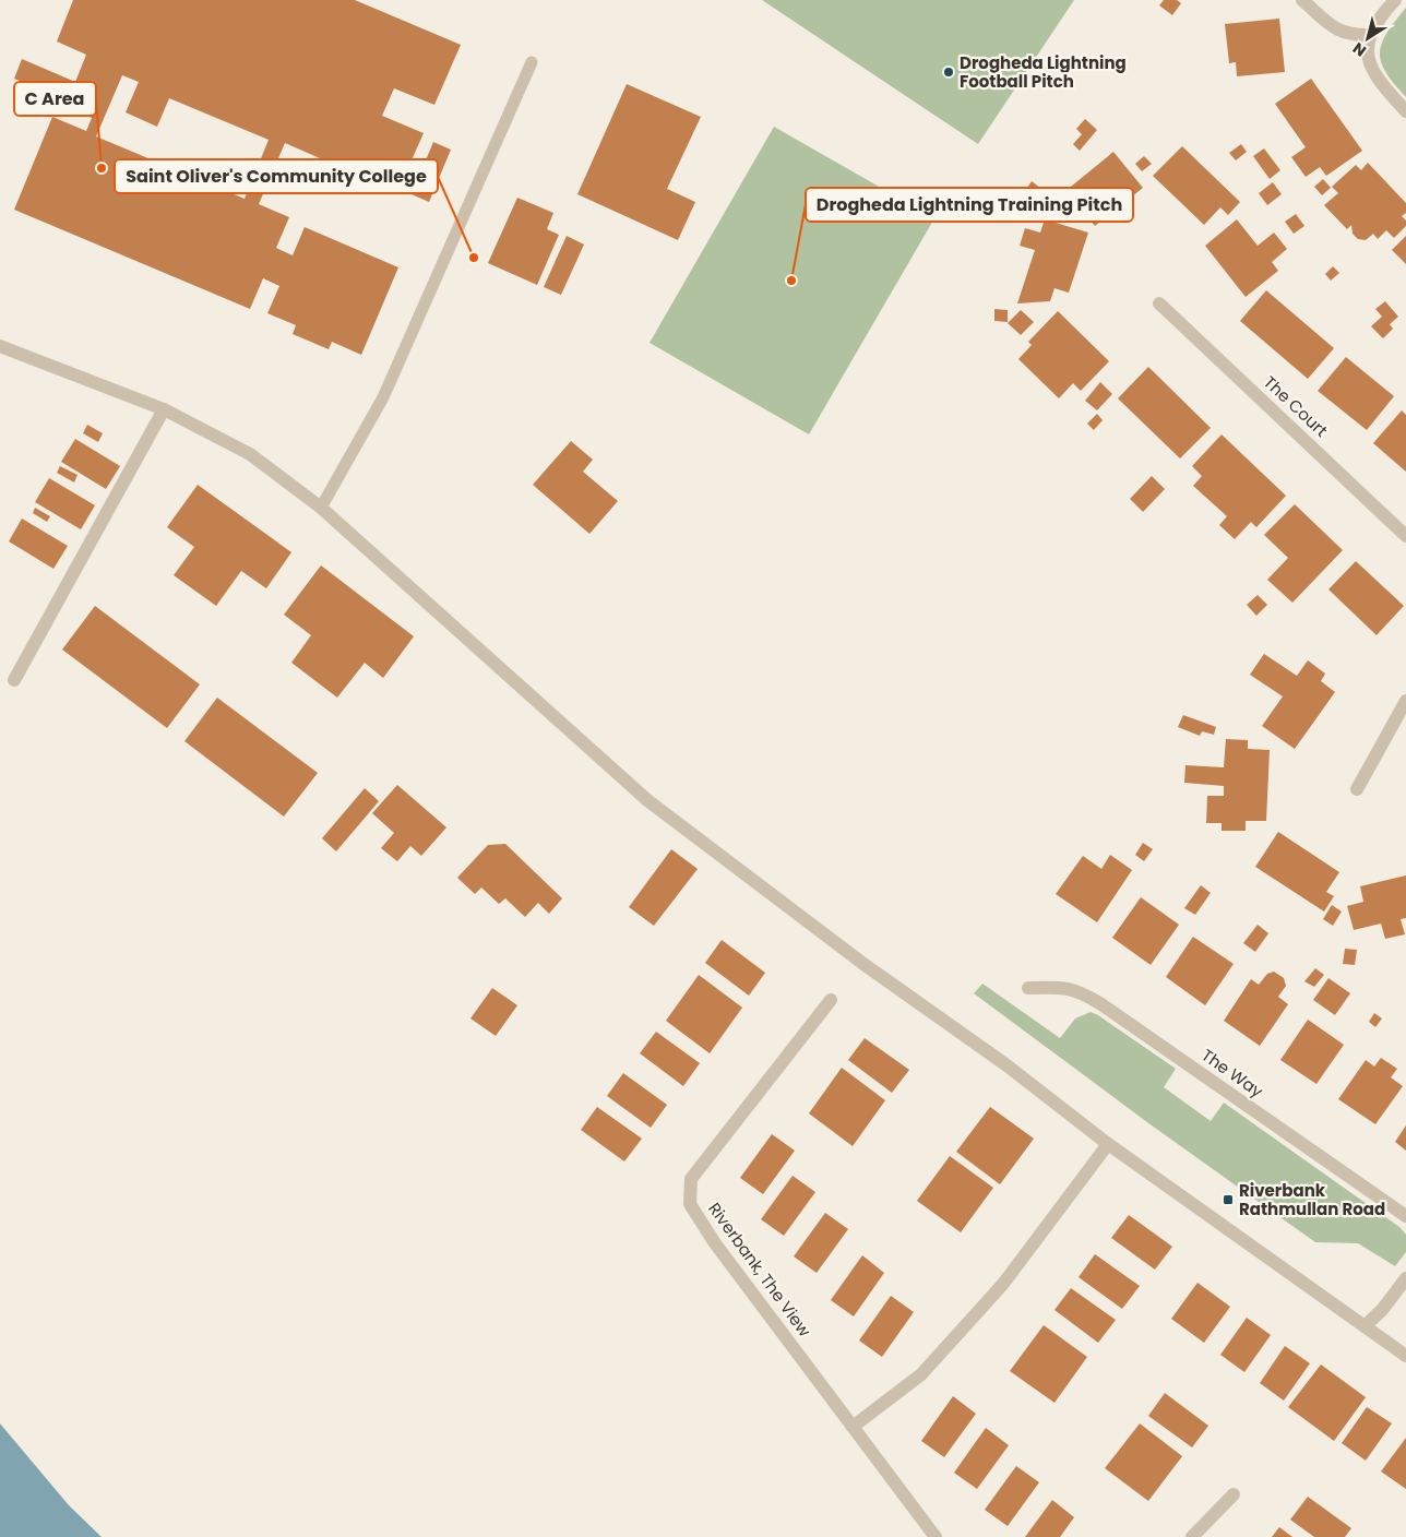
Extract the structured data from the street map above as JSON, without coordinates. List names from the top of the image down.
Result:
{
  "streets": {
    "street": ["The Court", "The Way", "Riverbank, The View"]
  },
  "places": {
    "other": [
      "Drogheda Lightning Football Pitch",
      "C Area",
      "Saint Oliver's Community College",
      "Drogheda Lightning Training Pitch"
    ],
    "transit": ["Riverbank Rathmullan Road"]
  },
  "north": "bottom left"
}
